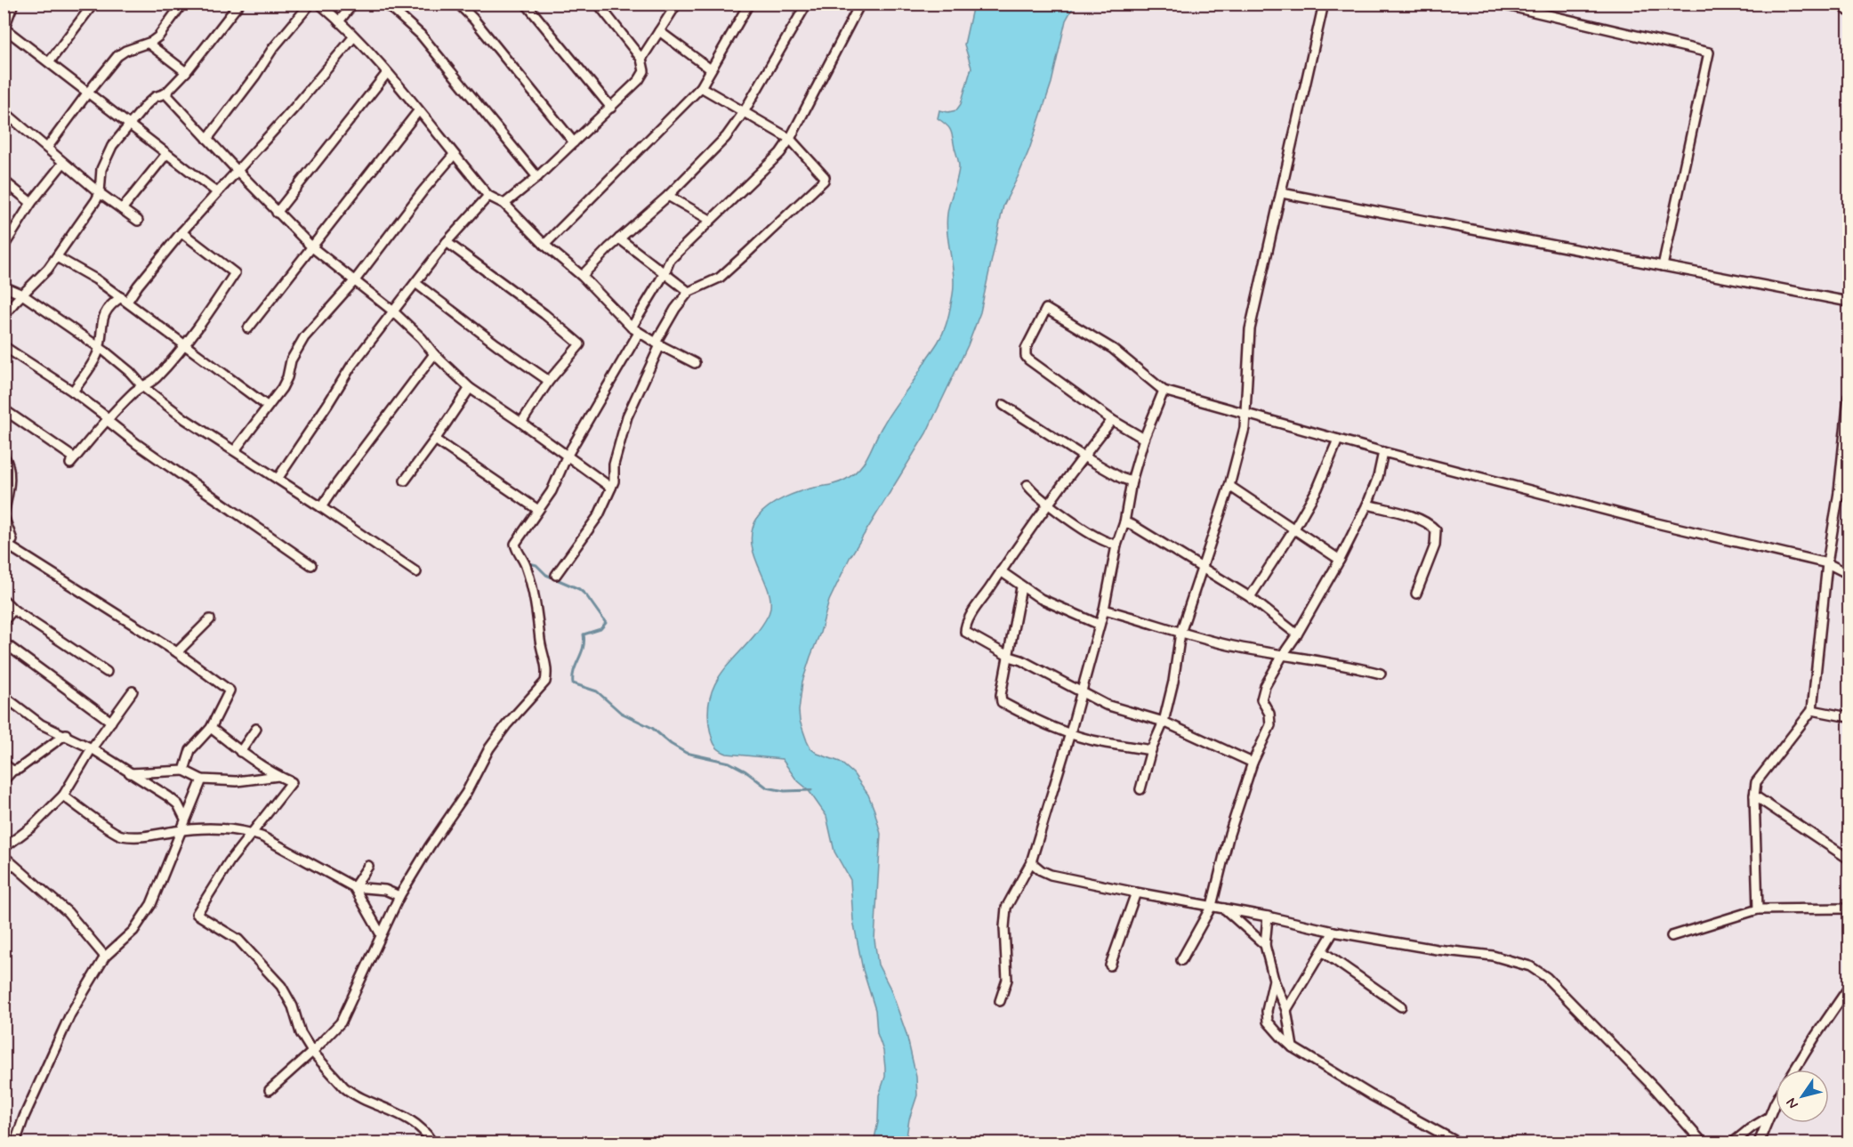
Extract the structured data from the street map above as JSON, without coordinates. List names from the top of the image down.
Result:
{
  "north": "bottom left"
}
